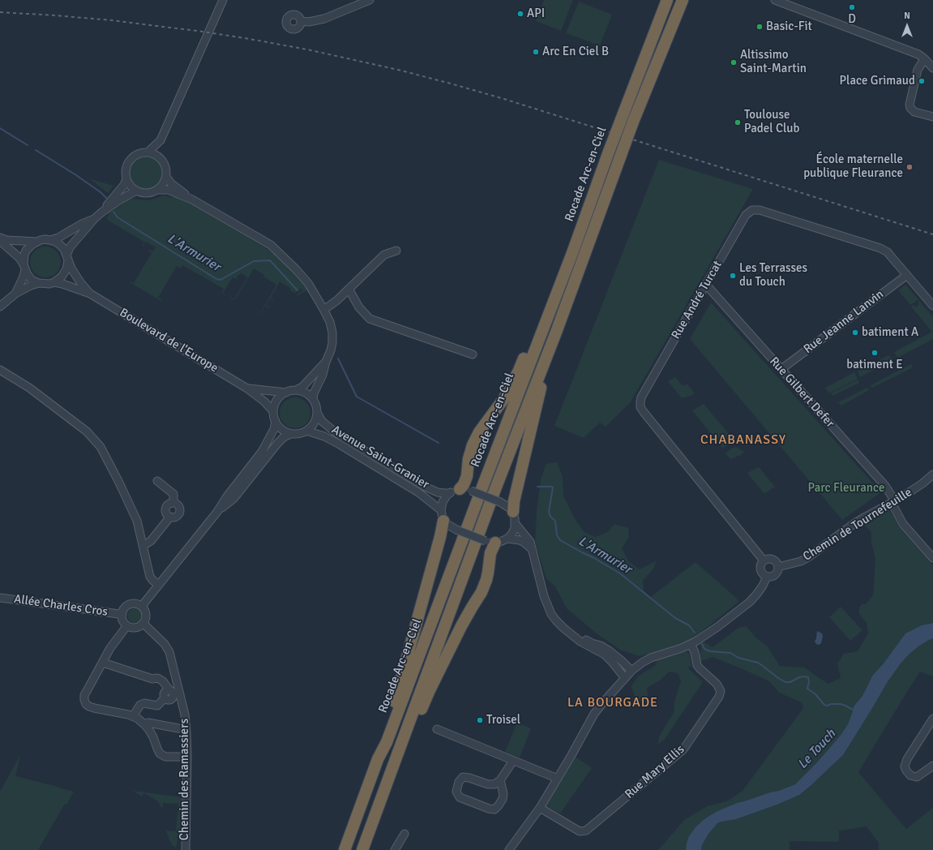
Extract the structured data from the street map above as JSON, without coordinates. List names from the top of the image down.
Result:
{
  "streets": {
    "highway": ["Rocade Arc-en-Ciel"],
    "street": [
      "Rue André Turcat",
      "Rue Jeanne Lanvin",
      "Boulevard de l'Europe",
      "Rue Gilbert Defer",
      "Avenue Saint-Granier",
      "Chemin de Tournefeuille",
      "Allée Charles Cros",
      "Rue Mary Ellis",
      "Chemin des Ramassiers"
    ]
  },
  "crossings": [
    ["Rue André Turcat", "Rue Jeanne Lanvin"],
    ["Rue André Turcat", "Rue Gilbert Defer"],
    ["Rue André Turcat", "Chemin de Tournefeuille"],
    ["Rue Jeanne Lanvin", "Rue Gilbert Defer"],
    ["Boulevard de l'Europe", "Avenue Saint-Granier"],
    ["Rue Gilbert Defer", "Chemin de Tournefeuille"],
    ["Allée Charles Cros", "Chemin des Ramassiers"]
  ],
  "districts": ["CHABANASSY", "LA BOURGADE"],
  "water": ["L'Armurier", "Le Touch"],
  "parks": ["Parc Fleurance"],
  "places": [
    "D",
    "API",
    "Basic-Fit",
    "Arc En Ciel B",
    "Altissimo Saint-Martin",
    "Place Grimaud",
    "Toulouse Padel Club",
    "École maternelle publique Fleurance",
    "Les Terrasses du Touch",
    "batiment A",
    "batiment E",
    "Troisel"
  ],
  "north": "top"
}
